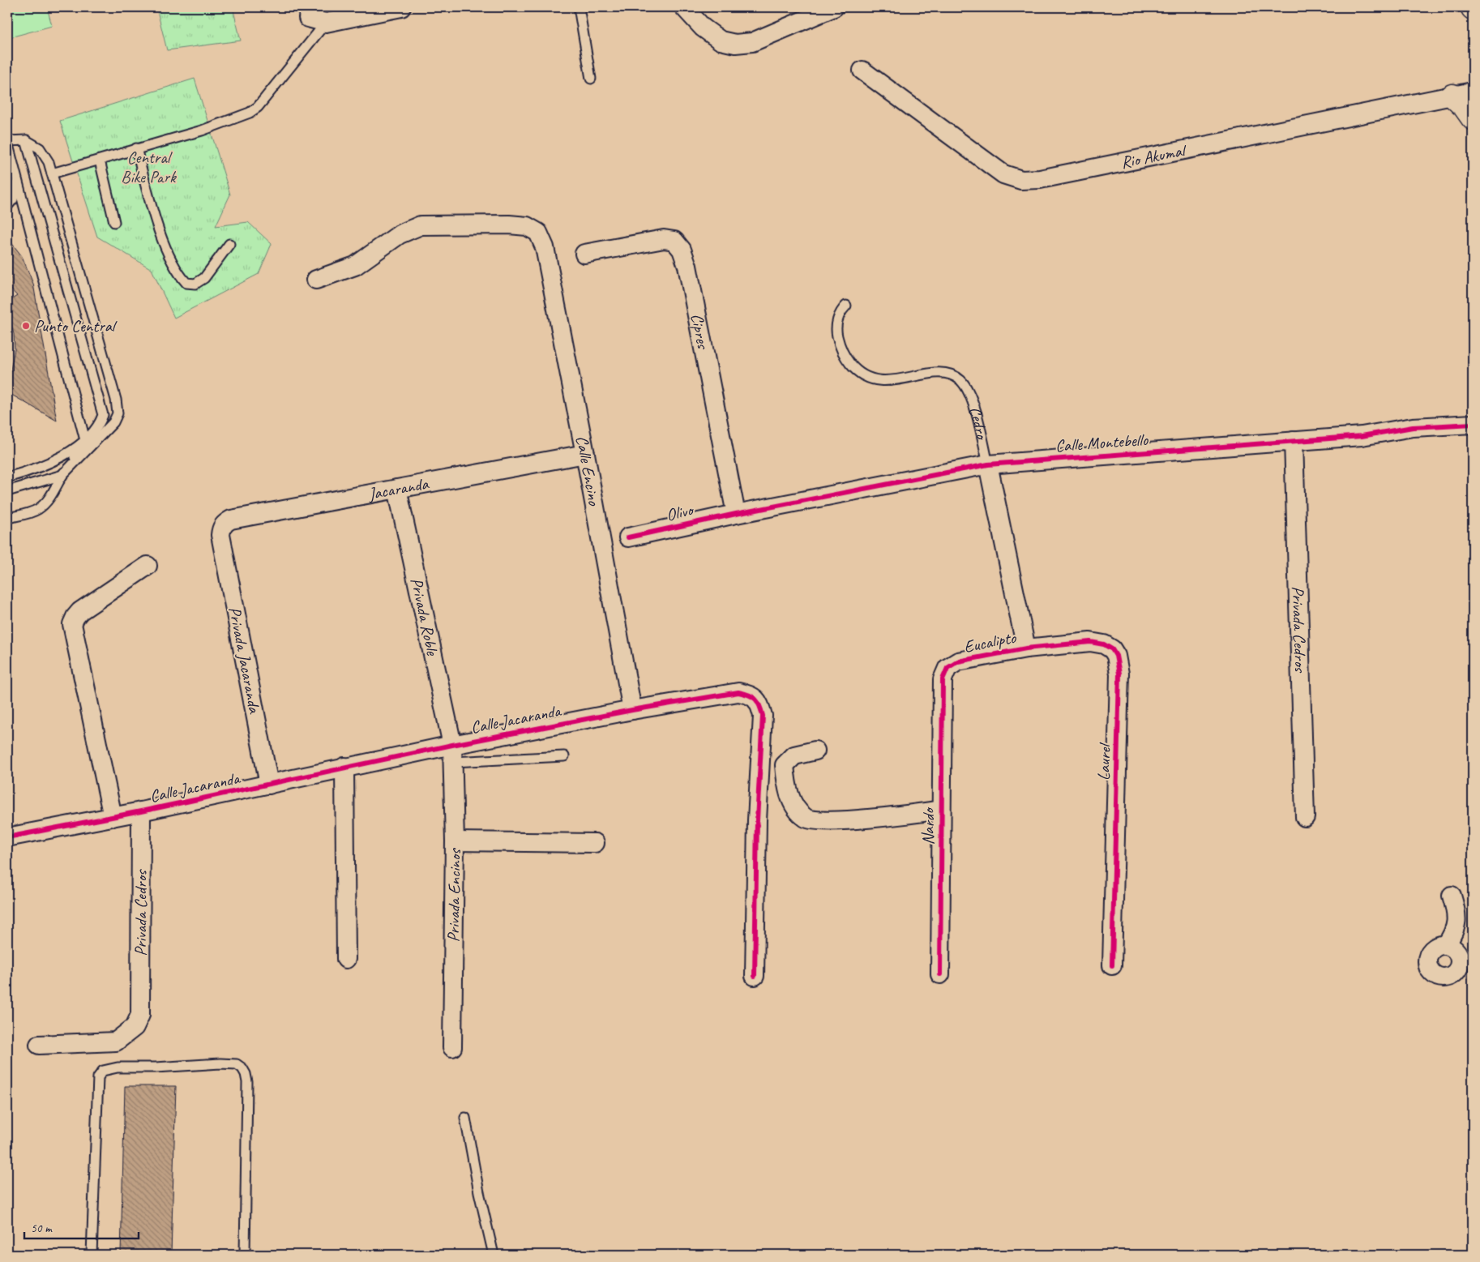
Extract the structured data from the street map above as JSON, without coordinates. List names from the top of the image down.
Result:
{
  "streets": {
    "street": [
      "Rio Akumal",
      "Cipres",
      "Cedro",
      "Calle Montebello",
      "Calle Encino",
      "Jacaranda",
      "Olivo",
      "Privada Roble",
      "Privada Cedros",
      "Eucalipto",
      "Privada Jacaranda",
      "Calle Jacaranda",
      "Laurel",
      "Nardo",
      "Privada Encinos"
    ]
  },
  "crossings": [
    ["Cipres", "Calle Montebello"],
    ["Cipres", "Olivo"],
    ["Cedro", "Calle Montebello"],
    ["Cedro", "Eucalipto"],
    ["Cedro", "Laurel"],
    ["Calle Montebello", "Olivo"],
    ["Calle Montebello", "Privada Cedros"],
    ["Calle Encino", "Jacaranda"],
    ["Calle Encino", "Calle Jacaranda"],
    ["Jacaranda", "Privada Roble"],
    ["Jacaranda", "Privada Jacaranda"],
    ["Privada Roble", "Calle Jacaranda"],
    ["Privada Roble", "Privada Encinos"],
    ["Privada Cedros", "Calle Jacaranda"],
    ["Eucalipto", "Laurel"],
    ["Eucalipto", "Nardo"],
    ["Privada Jacaranda", "Calle Jacaranda"],
    ["Calle Jacaranda", "Privada Encinos"]
  ],
  "parks": ["Central Bike Park"],
  "places": ["Punto Central"],
  "scale_bar": "50 m"
}
